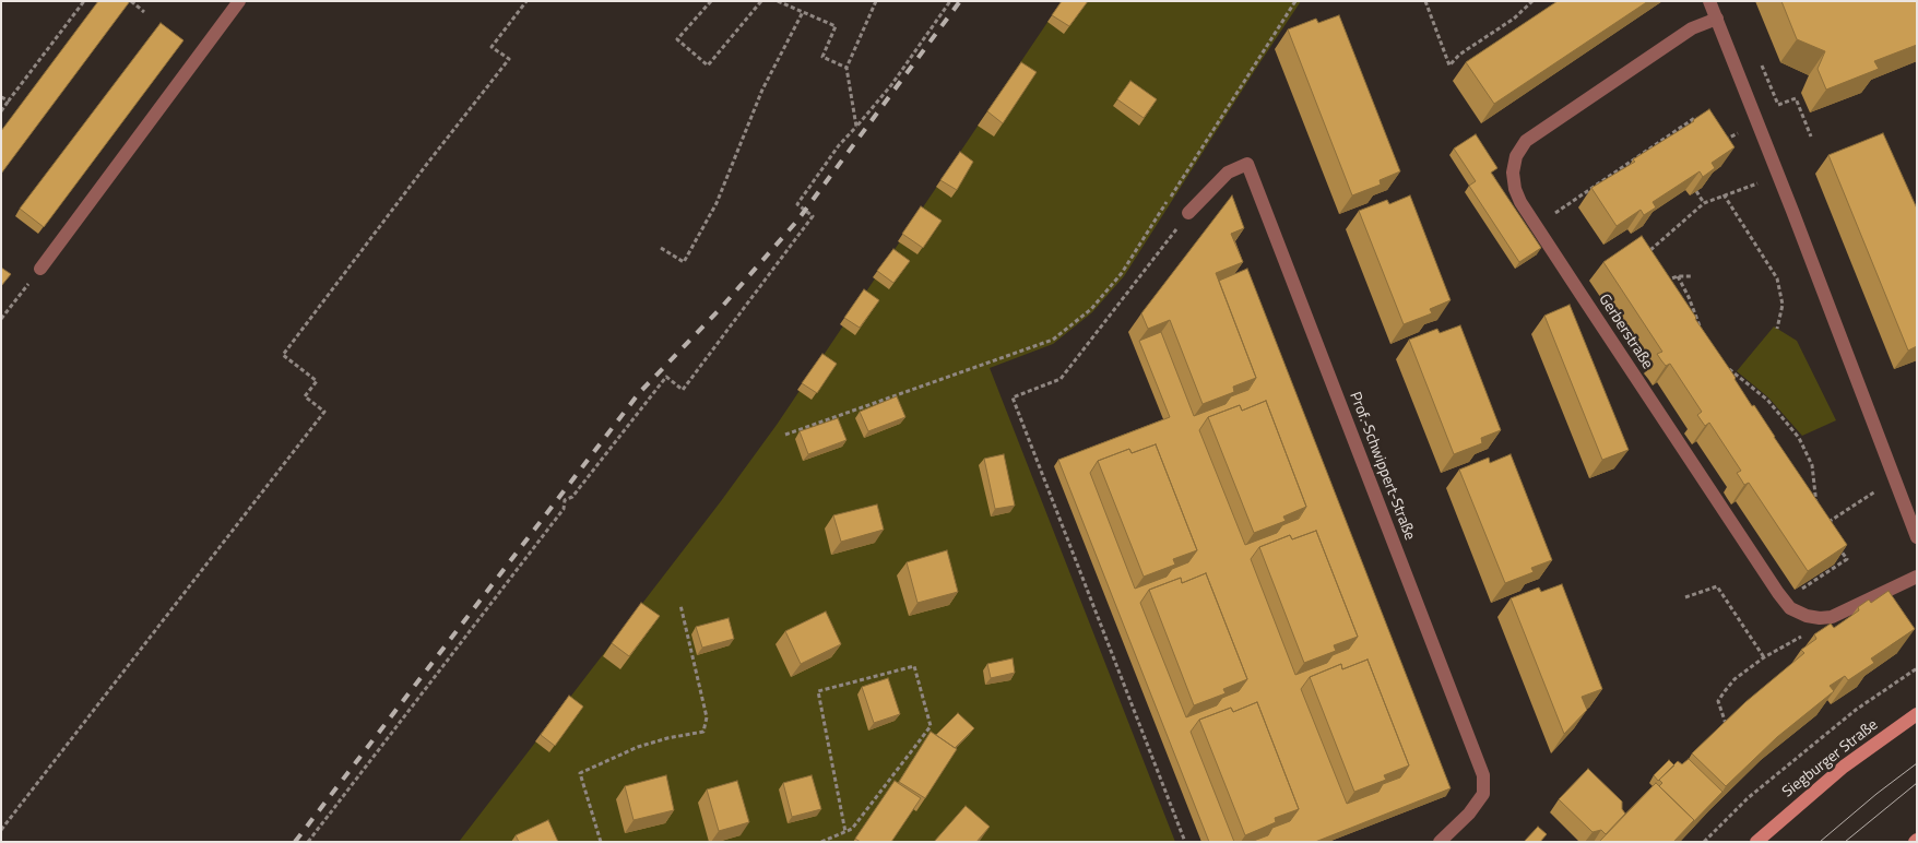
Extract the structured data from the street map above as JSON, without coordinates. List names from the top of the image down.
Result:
{
  "streets": {
    "main road": ["Siegburger Straße"],
    "street": ["Gerberstraße", "Prof.-Schwippert-Straße"]
  }
}
